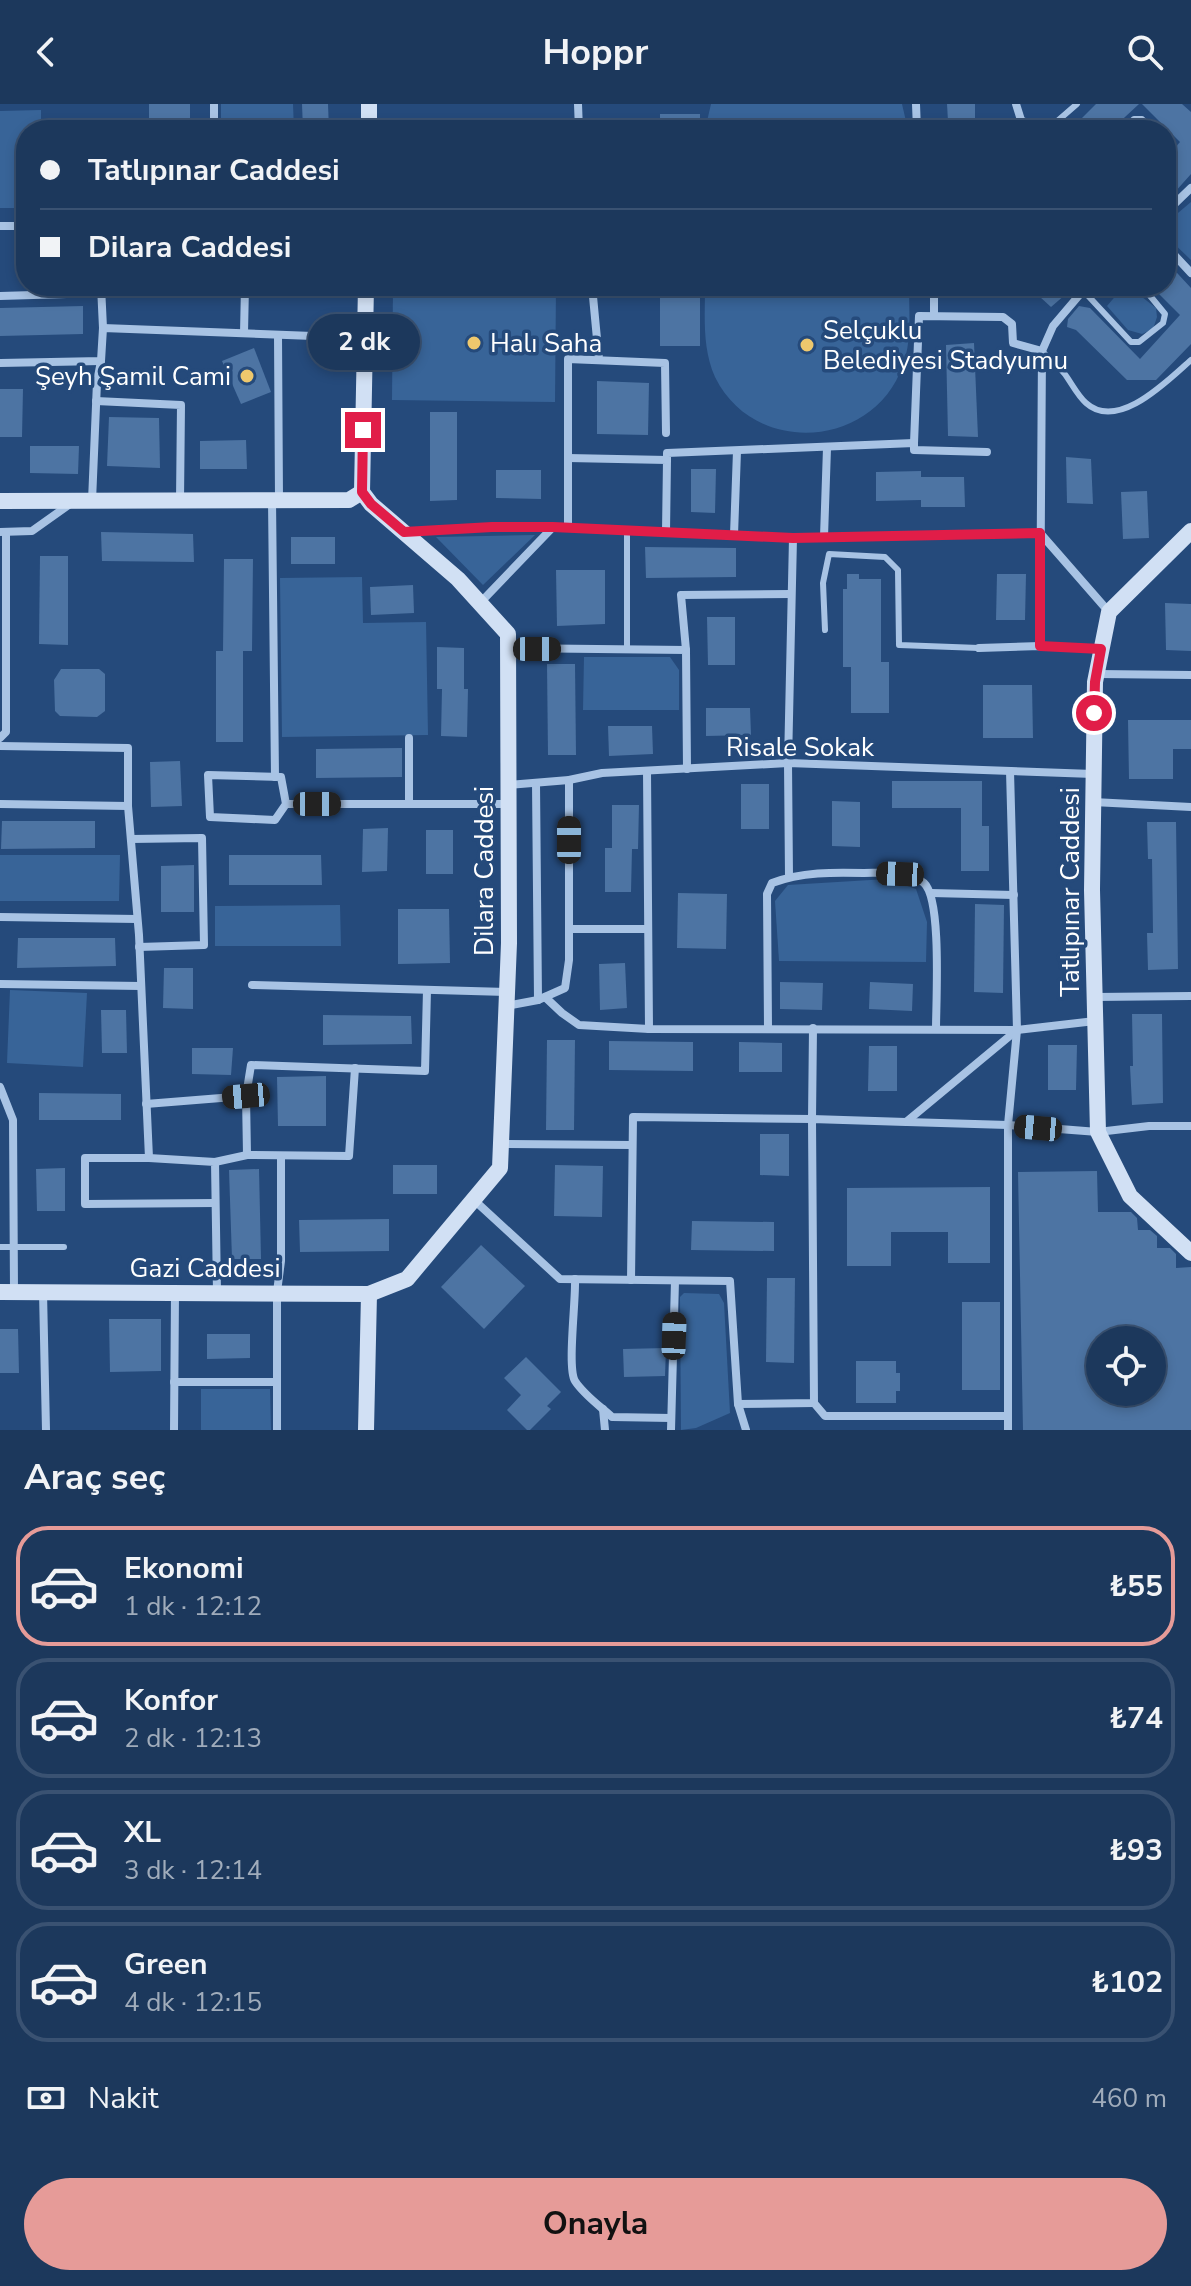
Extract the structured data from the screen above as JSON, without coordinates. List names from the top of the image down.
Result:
{
  "streets": {
    "street": [
      "Risale Sokak",
      "Dilara Caddesi",
      "Tatlıpınar Caddesi",
      "Gazi Caddesi"
    ]
  },
  "crossings": [
    ["Risale Sokak", "Dilara Caddesi"],
    ["Risale Sokak", "Tatlıpınar Caddesi"],
    ["Dilara Caddesi", "Gazi Caddesi"]
  ],
  "places": ["Halı Saha", "Selçuklu Belediyesi Stadyumu", "Şeyh Şamil Cami"],
  "page": {
    "header": "Hoppr",
    "banner": ["Tatlıpınar Caddesi", "Dilara Caddesi"],
    "bubble": "2 dk",
    "heading": "Araç seç",
    "list": [
      {
        "name": "Ekonomi",
        "note": "1 dk · 12:12",
        "value": "₺55"
      },
      {
        "name": "Konfor",
        "note": "2 dk · 12:13",
        "value": "₺74"
      },
      {
        "name": "XL",
        "note": "3 dk · 12:14",
        "value": "₺93"
      },
      {
        "name": "Green",
        "note": "4 dk · 12:15",
        "value": "₺102"
      }
    ],
    "pay": ["Nakit", "460 m"],
    "buttons": "Onayla"
  }
}
